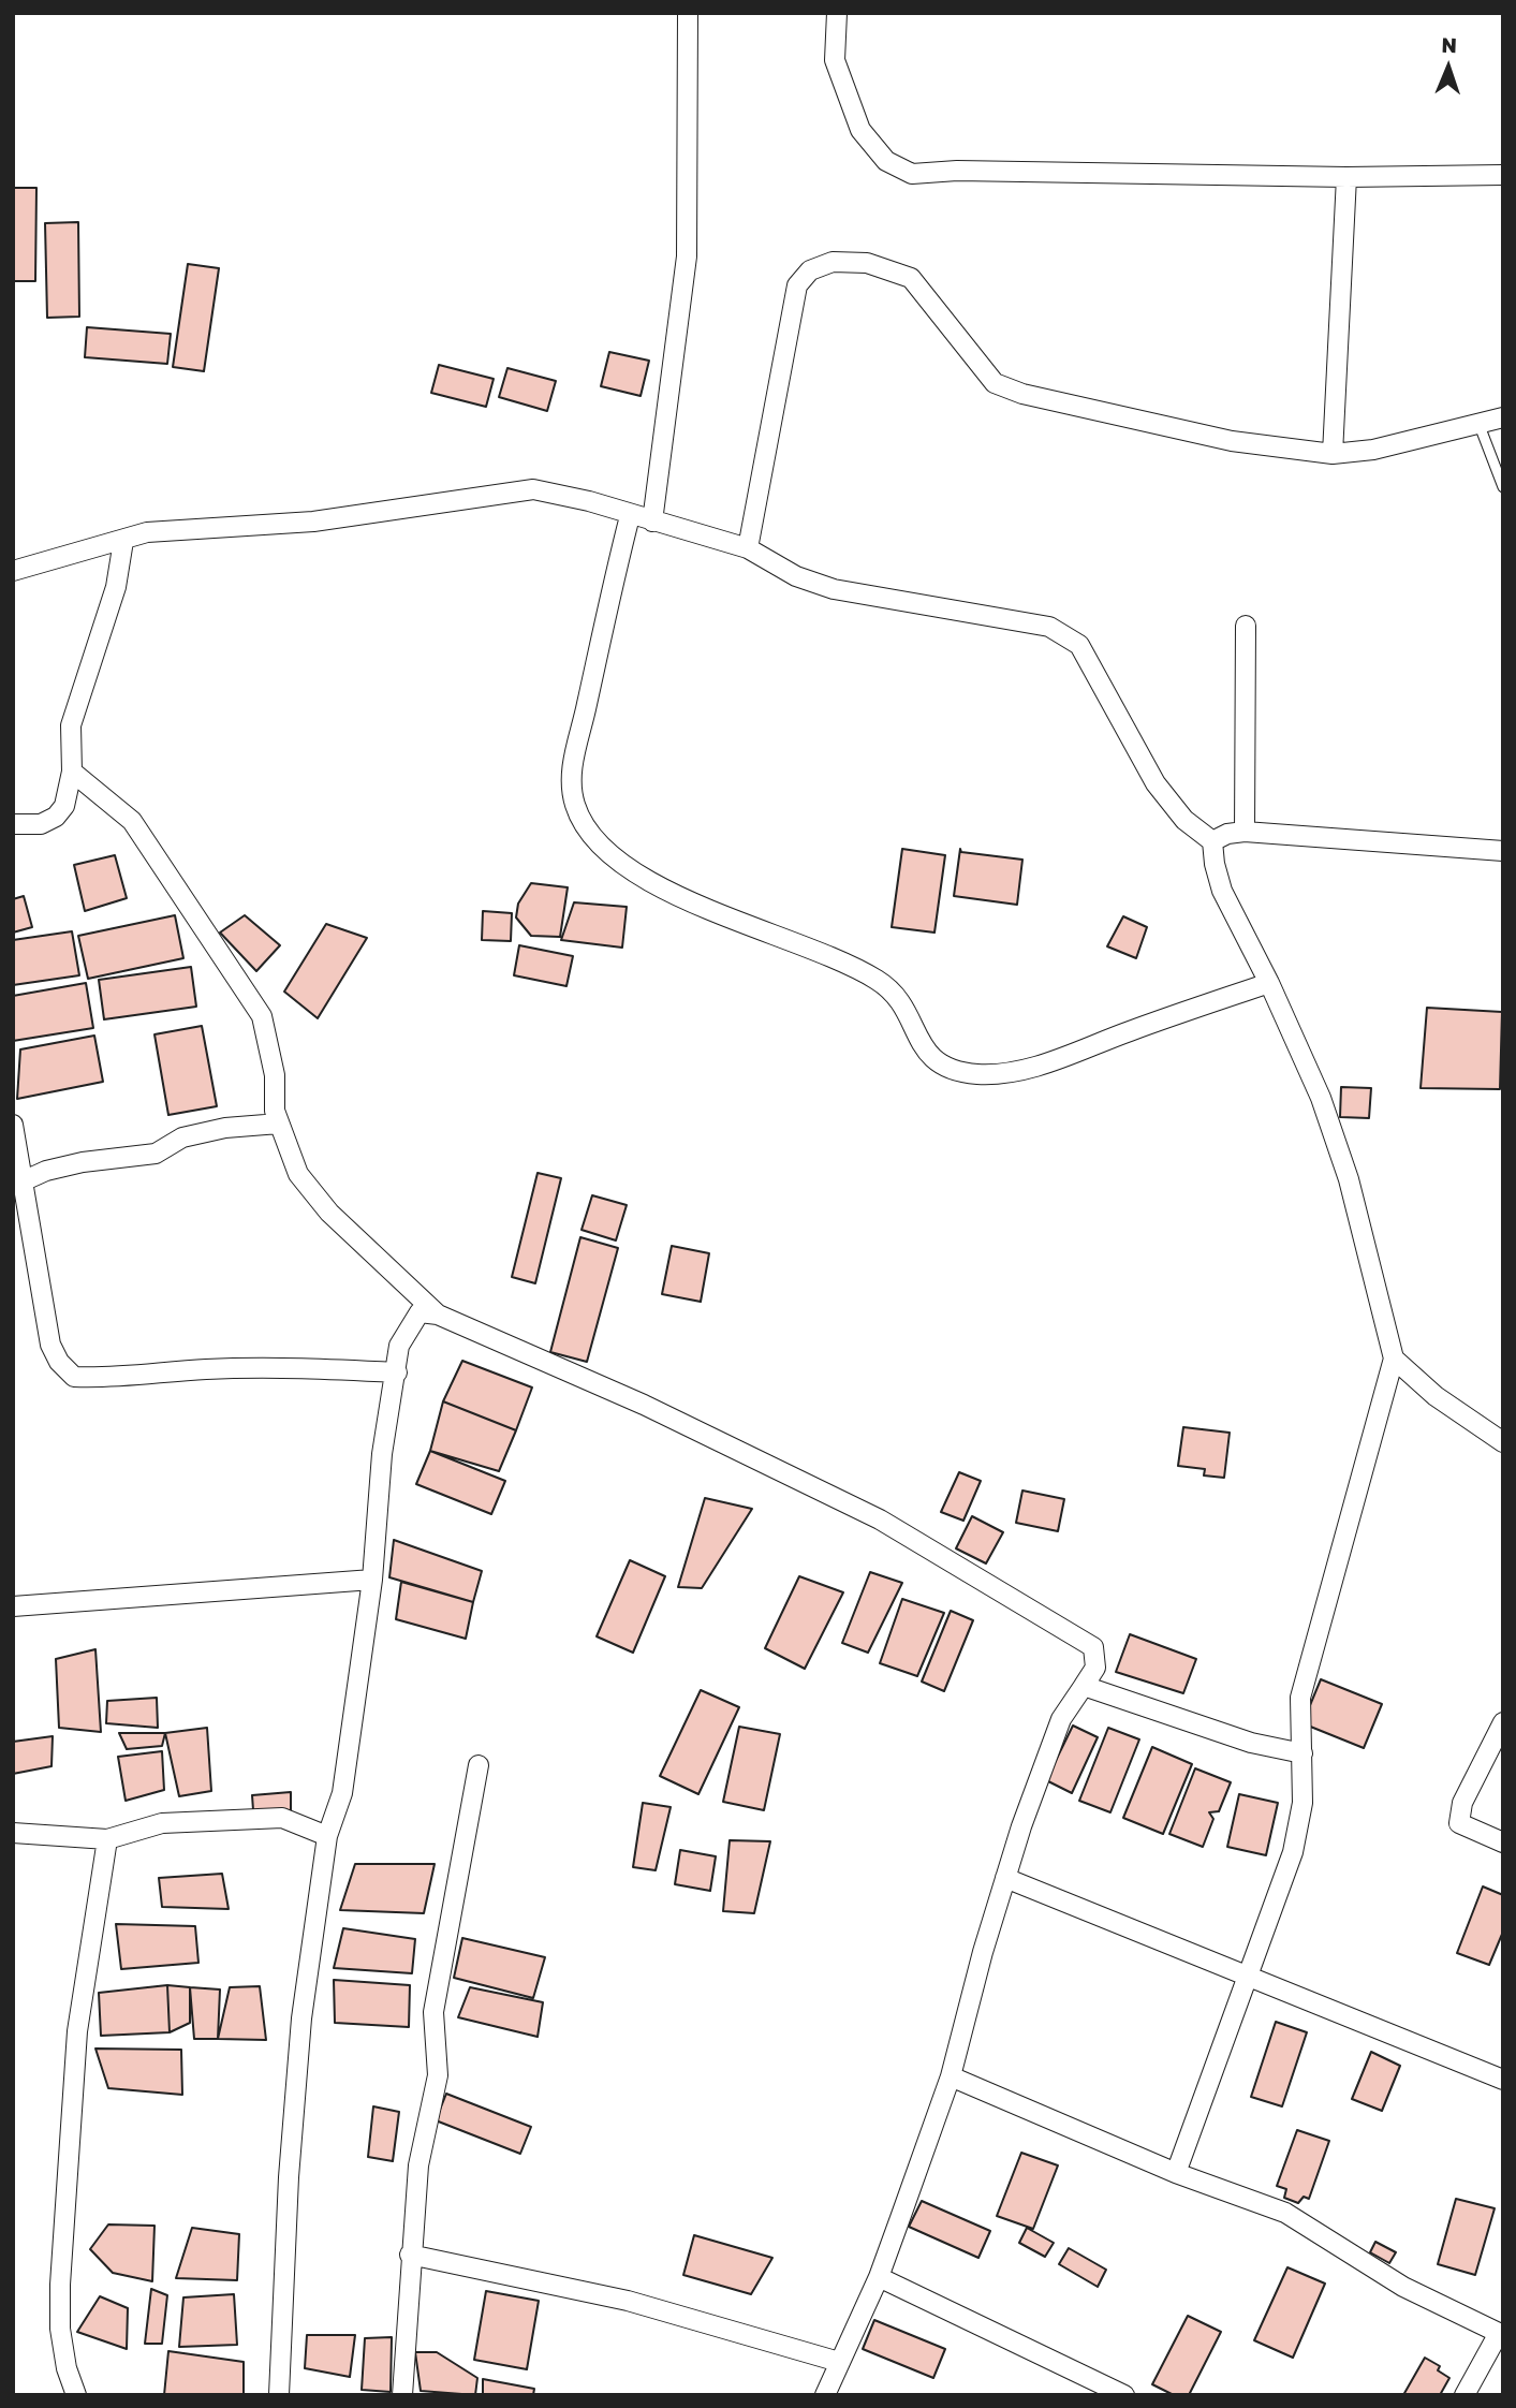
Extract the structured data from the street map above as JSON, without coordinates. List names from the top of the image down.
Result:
{
  "north": "top"
}
